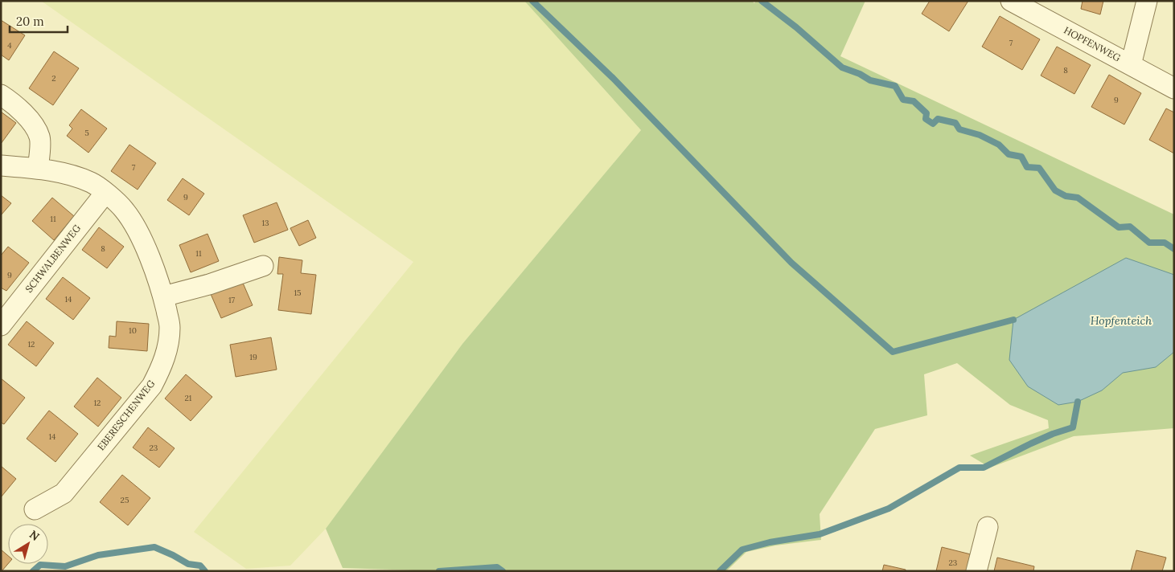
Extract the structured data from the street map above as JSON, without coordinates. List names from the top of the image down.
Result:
{
  "streets": {
    "street": ["HOPFENWEG", "SCHWALBENWEG", "EBERESCHENWEG"]
  },
  "crossings": [
    ["SCHWALBENWEG", "EBERESCHENWEG"]
  ],
  "water": ["Hopfenteich"],
  "house_numbers": [
    "7",
    "4",
    "8",
    "2",
    "9",
    "5",
    "7",
    "9",
    "11",
    "13",
    "8",
    "11",
    "9",
    "15",
    "14",
    "17",
    "10",
    "12",
    "19",
    "21",
    "12",
    "14",
    "23",
    "25",
    "23"
  ],
  "scale_bar": "20 m",
  "north": "top right"
}
